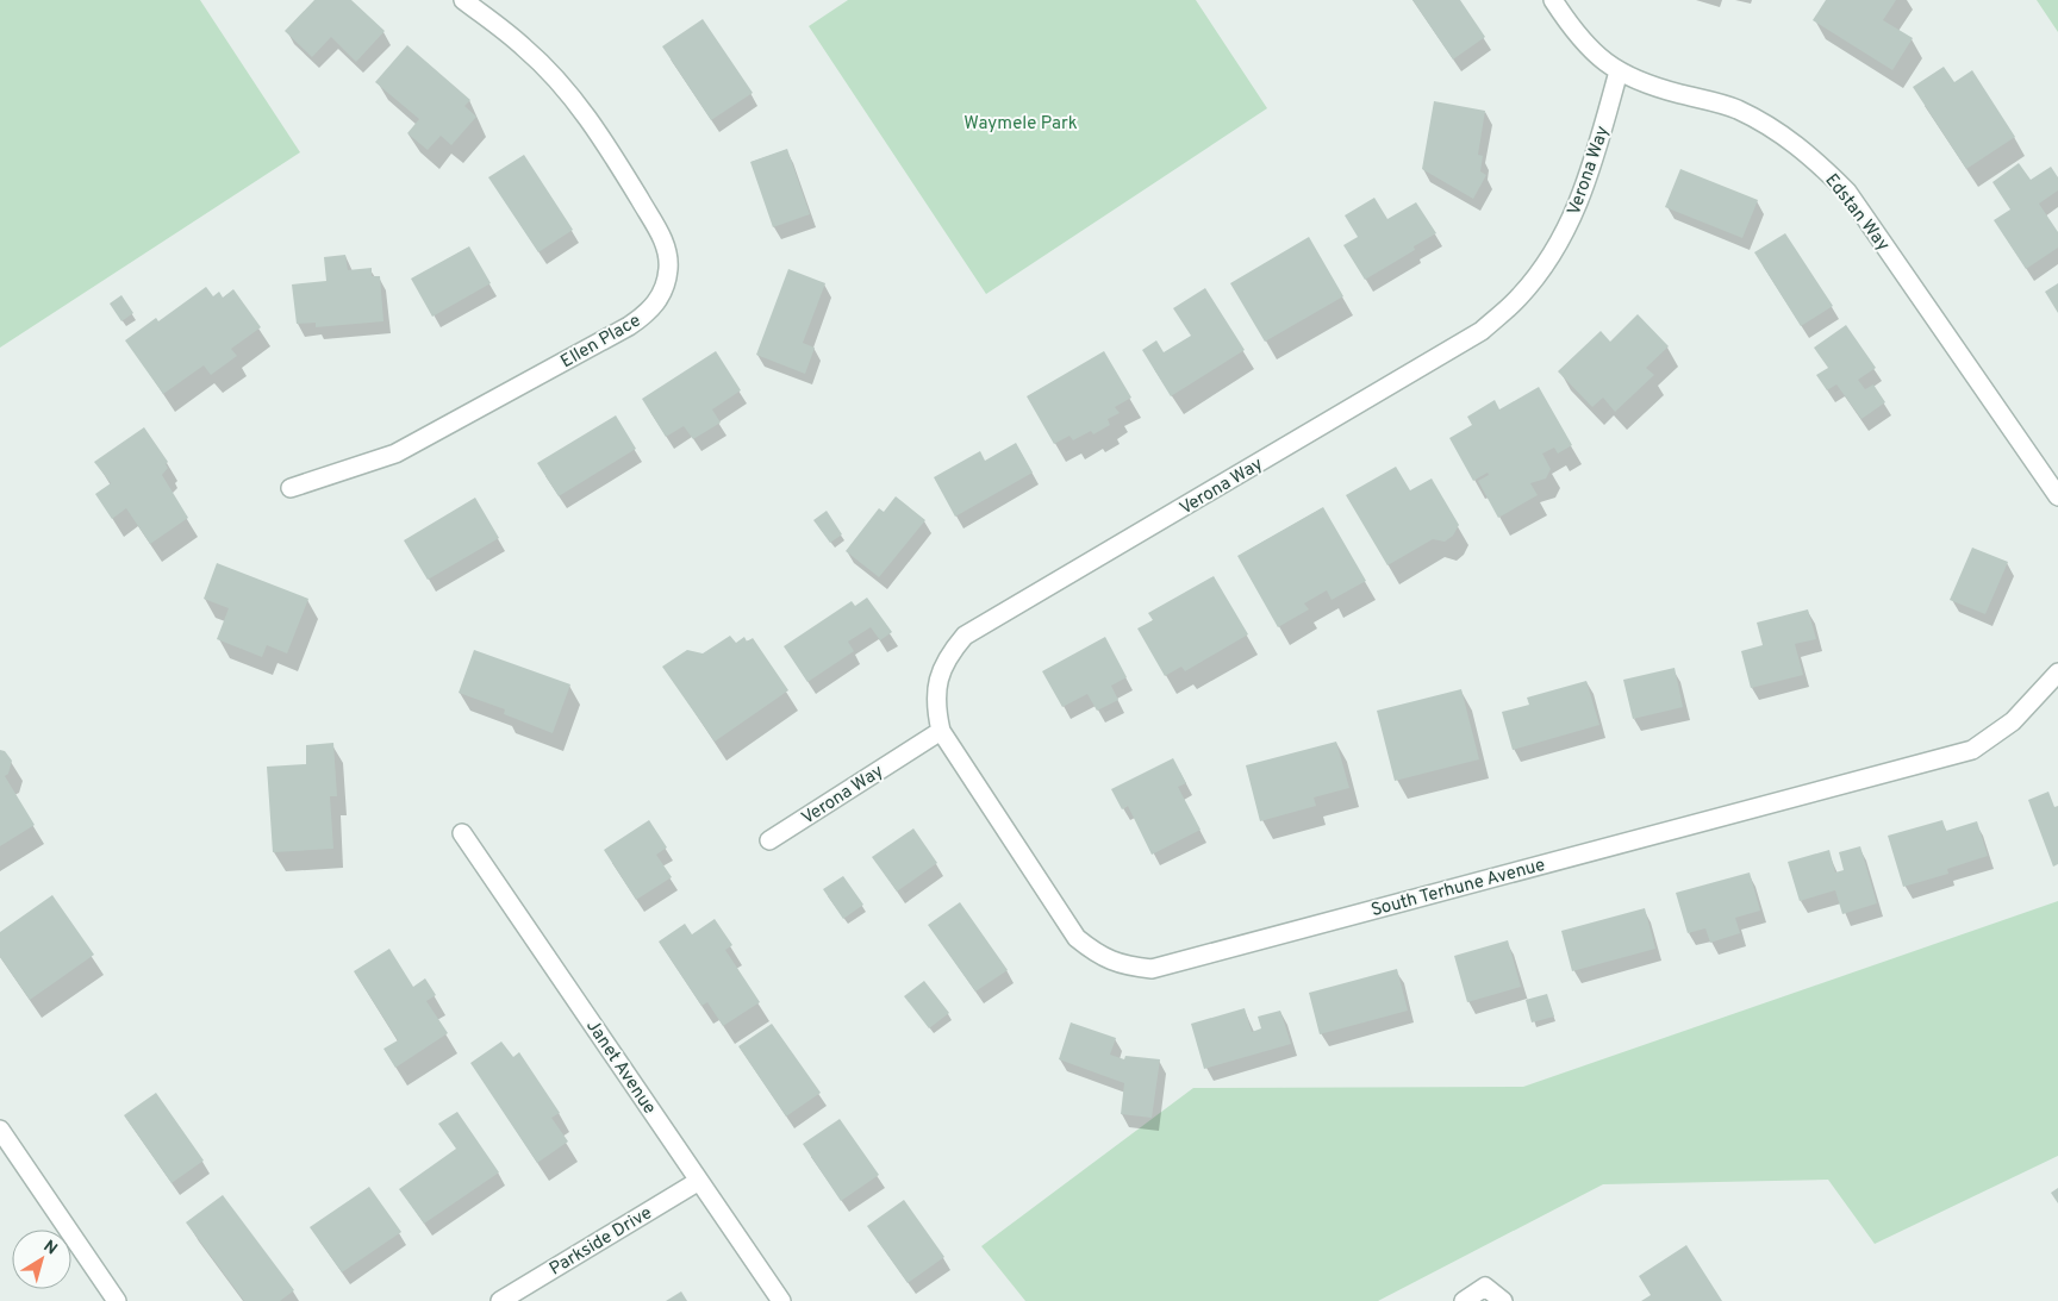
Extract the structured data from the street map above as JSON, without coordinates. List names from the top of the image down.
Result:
{
  "streets": {
    "street": [
      "Verona Way",
      "Edstan Way",
      "Ellen Place",
      "South Terhune Avenue",
      "Janet Avenue",
      "Parkside Drive"
    ]
  },
  "crossings": [
    ["Verona Way", "Edstan Way"],
    ["Verona Way", "South Terhune Avenue"],
    ["Janet Avenue", "Parkside Drive"]
  ],
  "parks": ["Waymele Park"],
  "north": "top right"
}
